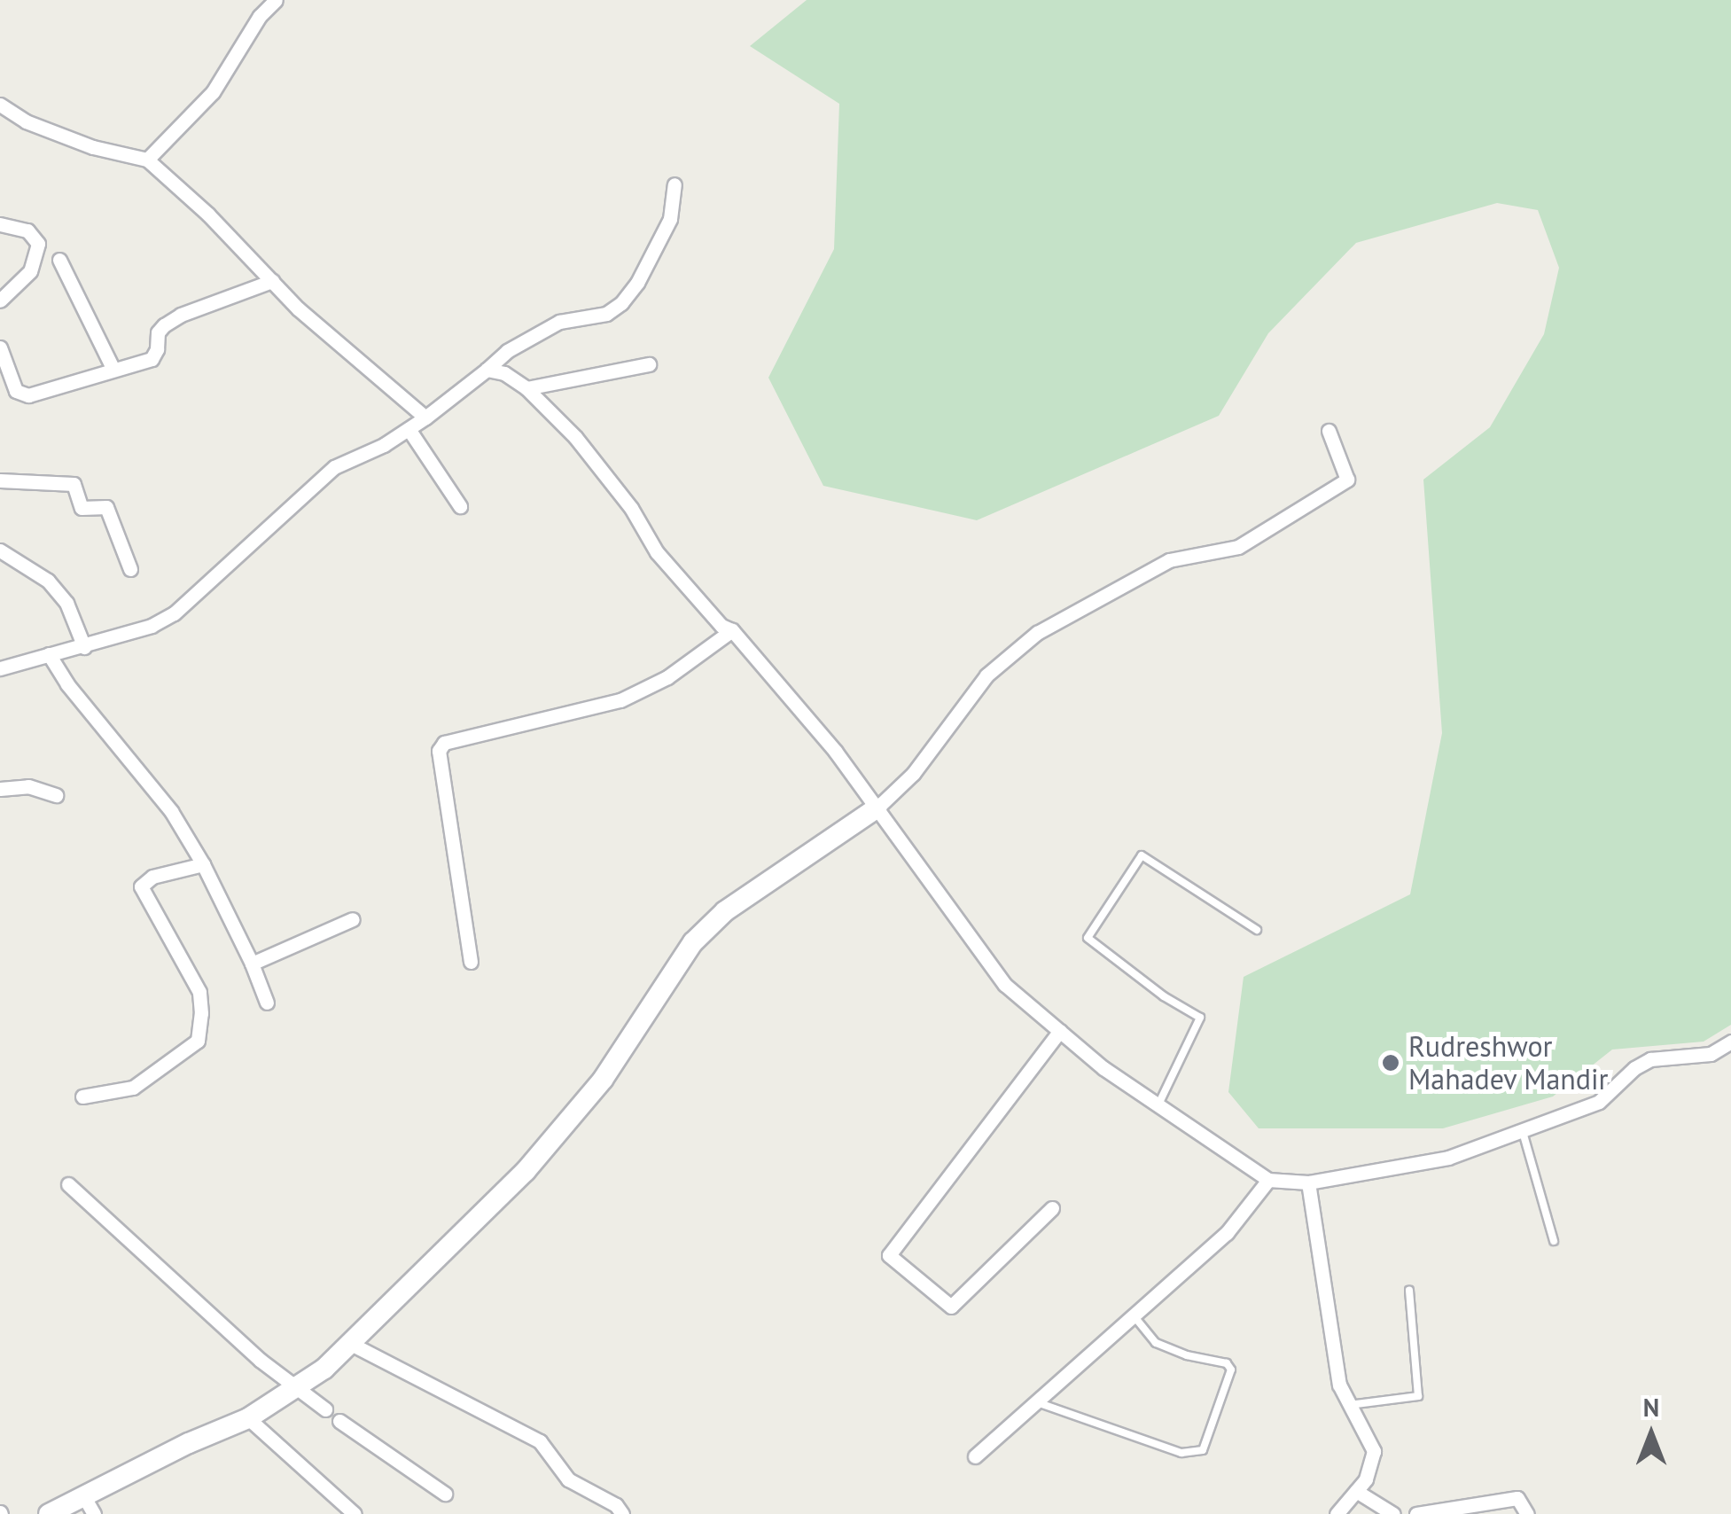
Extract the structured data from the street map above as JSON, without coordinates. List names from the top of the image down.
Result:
{
  "places": ["Rudreshwor Mahadev Mandir"],
  "north": "top"
}
